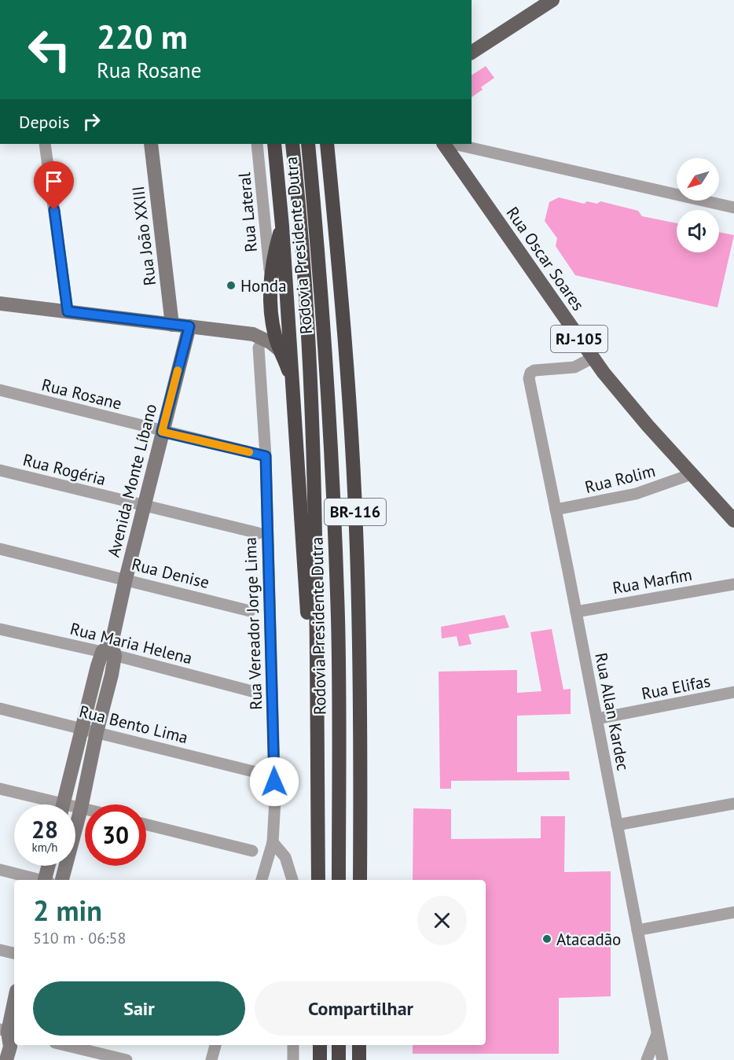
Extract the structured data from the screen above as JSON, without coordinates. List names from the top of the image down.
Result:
{
  "streets": {
    "highway": ["Rodovia Presidente Dutra", "BR-116"],
    "main road": ["Rua Oscar Soares", "RJ-105"],
    "street": [
      "Rua Lateral",
      "Rua João XXIII",
      "Rua Rosane",
      "Rua Rogéria",
      "Rua Rolim",
      "Avenida Monte Líbano",
      "Rua Denise",
      "Rua Marfim",
      "Rua Vereador Jorge Lima",
      "Rua Maria Helena",
      "Rua Elifas",
      "Rua Allan Kardec",
      "Rua Bento Lima"
    ]
  },
  "crossings": [
    ["Rodovia Presidente Dutra", "BR-116"],
    ["Rua Oscar Soares", "Rua Rolim"],
    ["Rua Oscar Soares", "Rua Allan Kardec"],
    ["Rua Rosane", "Avenida Monte Líbano"],
    ["Rua Rosane", "Rua Vereador Jorge Lima"],
    ["Rua Rogéria", "Avenida Monte Líbano"],
    ["Rua Rolim", "Rua Allan Kardec"],
    ["Avenida Monte Líbano", "Rua Denise"],
    ["Avenida Monte Líbano", "Rua Maria Helena"],
    ["Avenida Monte Líbano", "Rua Bento Lima"],
    ["Rua Marfim", "Rua Allan Kardec"],
    ["Rua Elifas", "Rua Allan Kardec"]
  ],
  "places": ["Honda", "Atacadão"],
  "north": "bottom left",
  "page": {
    "turn": ["220 m", "Rua Rosane"],
    "then": "Depois",
    "speed": "28 km/h",
    "limit": "30",
    "heading": ["2 min", "510 m · 06:58"],
    "buttons": ["Sair", "Compartilhar"]
  }
}
